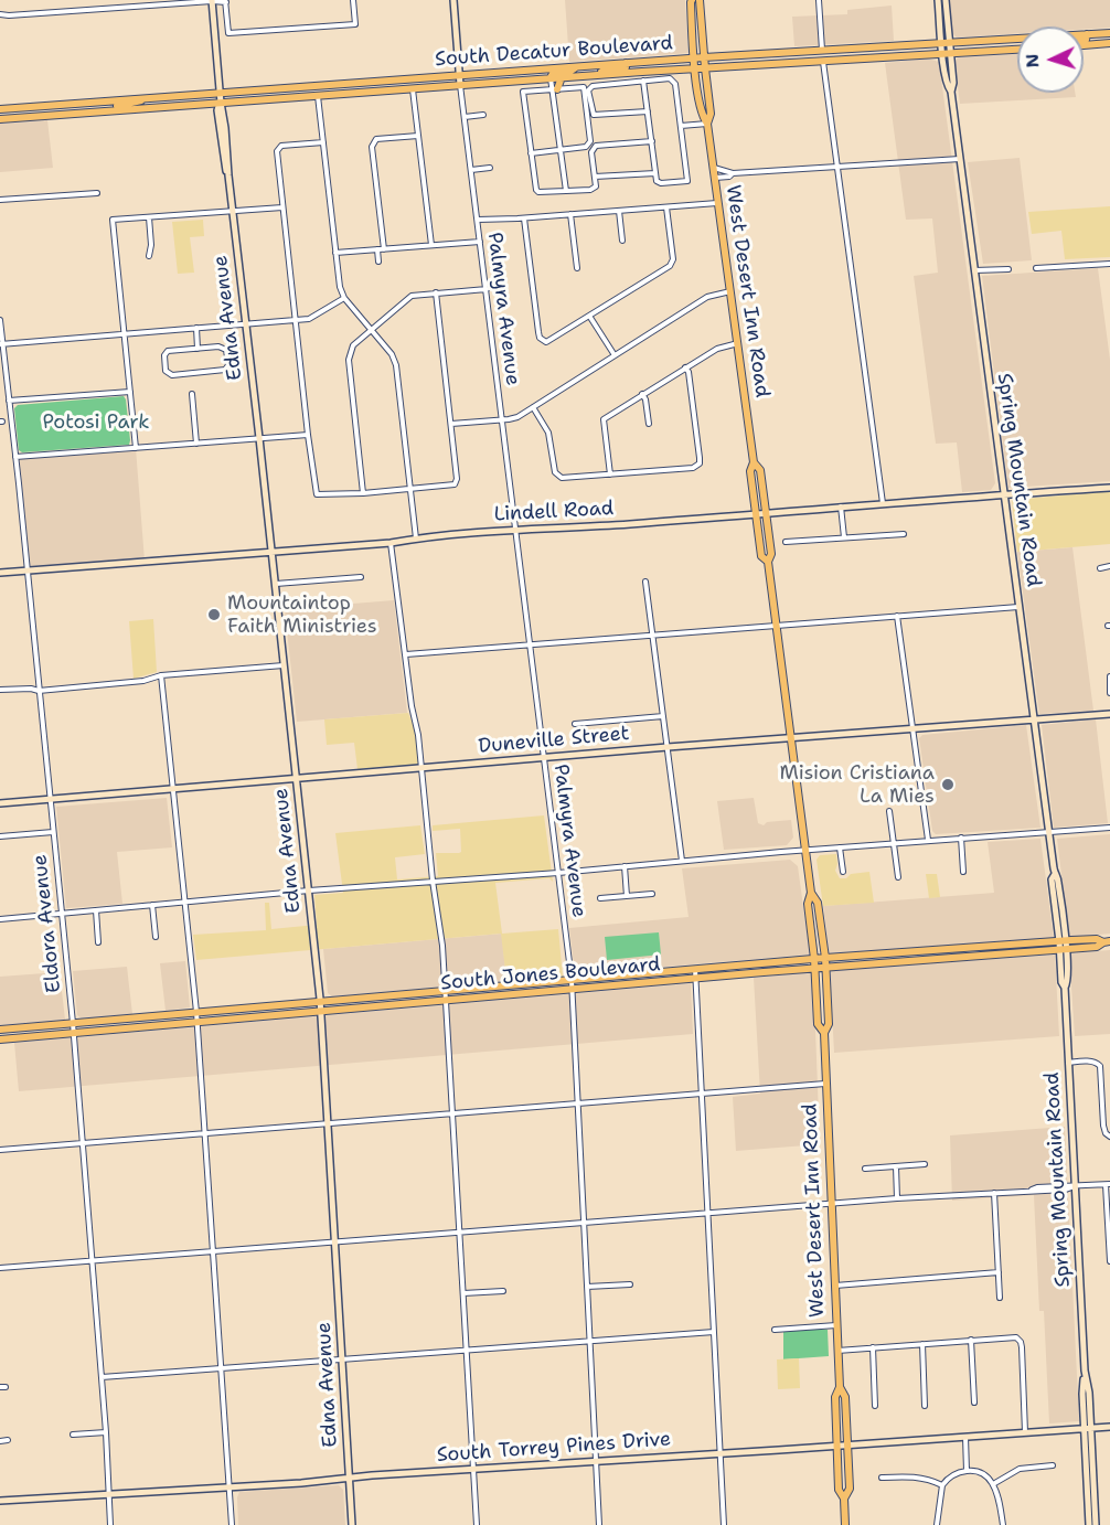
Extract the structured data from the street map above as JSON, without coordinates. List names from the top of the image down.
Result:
{
  "streets": {
    "main road": ["South Decatur Boulevard", "West Desert Inn Road", "South Jones Boulevard"],
    "street": [
      "Palmyra Avenue",
      "Edna Avenue",
      "Spring Mountain Road",
      "Lindell Road",
      "Duneville Street",
      "Eldora Avenue",
      "South Torrey Pines Drive"
    ]
  },
  "crossings": [
    ["South Decatur Boulevard", "West Desert Inn Road"],
    ["South Decatur Boulevard", "Palmyra Avenue"],
    ["South Decatur Boulevard", "Edna Avenue"],
    ["South Decatur Boulevard", "Spring Mountain Road"],
    ["West Desert Inn Road", "Lindell Road"],
    ["West Desert Inn Road", "Duneville Street"],
    ["West Desert Inn Road", "South Jones Boulevard"],
    ["West Desert Inn Road", "South Torrey Pines Drive"],
    ["Palmyra Avenue", "Lindell Road"],
    ["Palmyra Avenue", "Duneville Street"],
    ["Palmyra Avenue", "South Jones Boulevard"],
    ["Palmyra Avenue", "South Torrey Pines Drive"],
    ["Edna Avenue", "Lindell Road"],
    ["Edna Avenue", "Duneville Street"],
    ["Edna Avenue", "South Jones Boulevard"],
    ["Edna Avenue", "South Torrey Pines Drive"],
    ["Spring Mountain Road", "Lindell Road"],
    ["Spring Mountain Road", "Duneville Street"],
    ["Spring Mountain Road", "South Jones Boulevard"],
    ["Spring Mountain Road", "South Torrey Pines Drive"],
    ["Lindell Road", "Eldora Avenue"],
    ["Duneville Street", "Eldora Avenue"],
    ["Eldora Avenue", "South Jones Boulevard"],
    ["Eldora Avenue", "South Torrey Pines Drive"]
  ],
  "parks": ["Potosi Park"],
  "places": ["Mountaintop Faith Ministries", "Mision Cristiana La Mies"],
  "north": "left"
}
